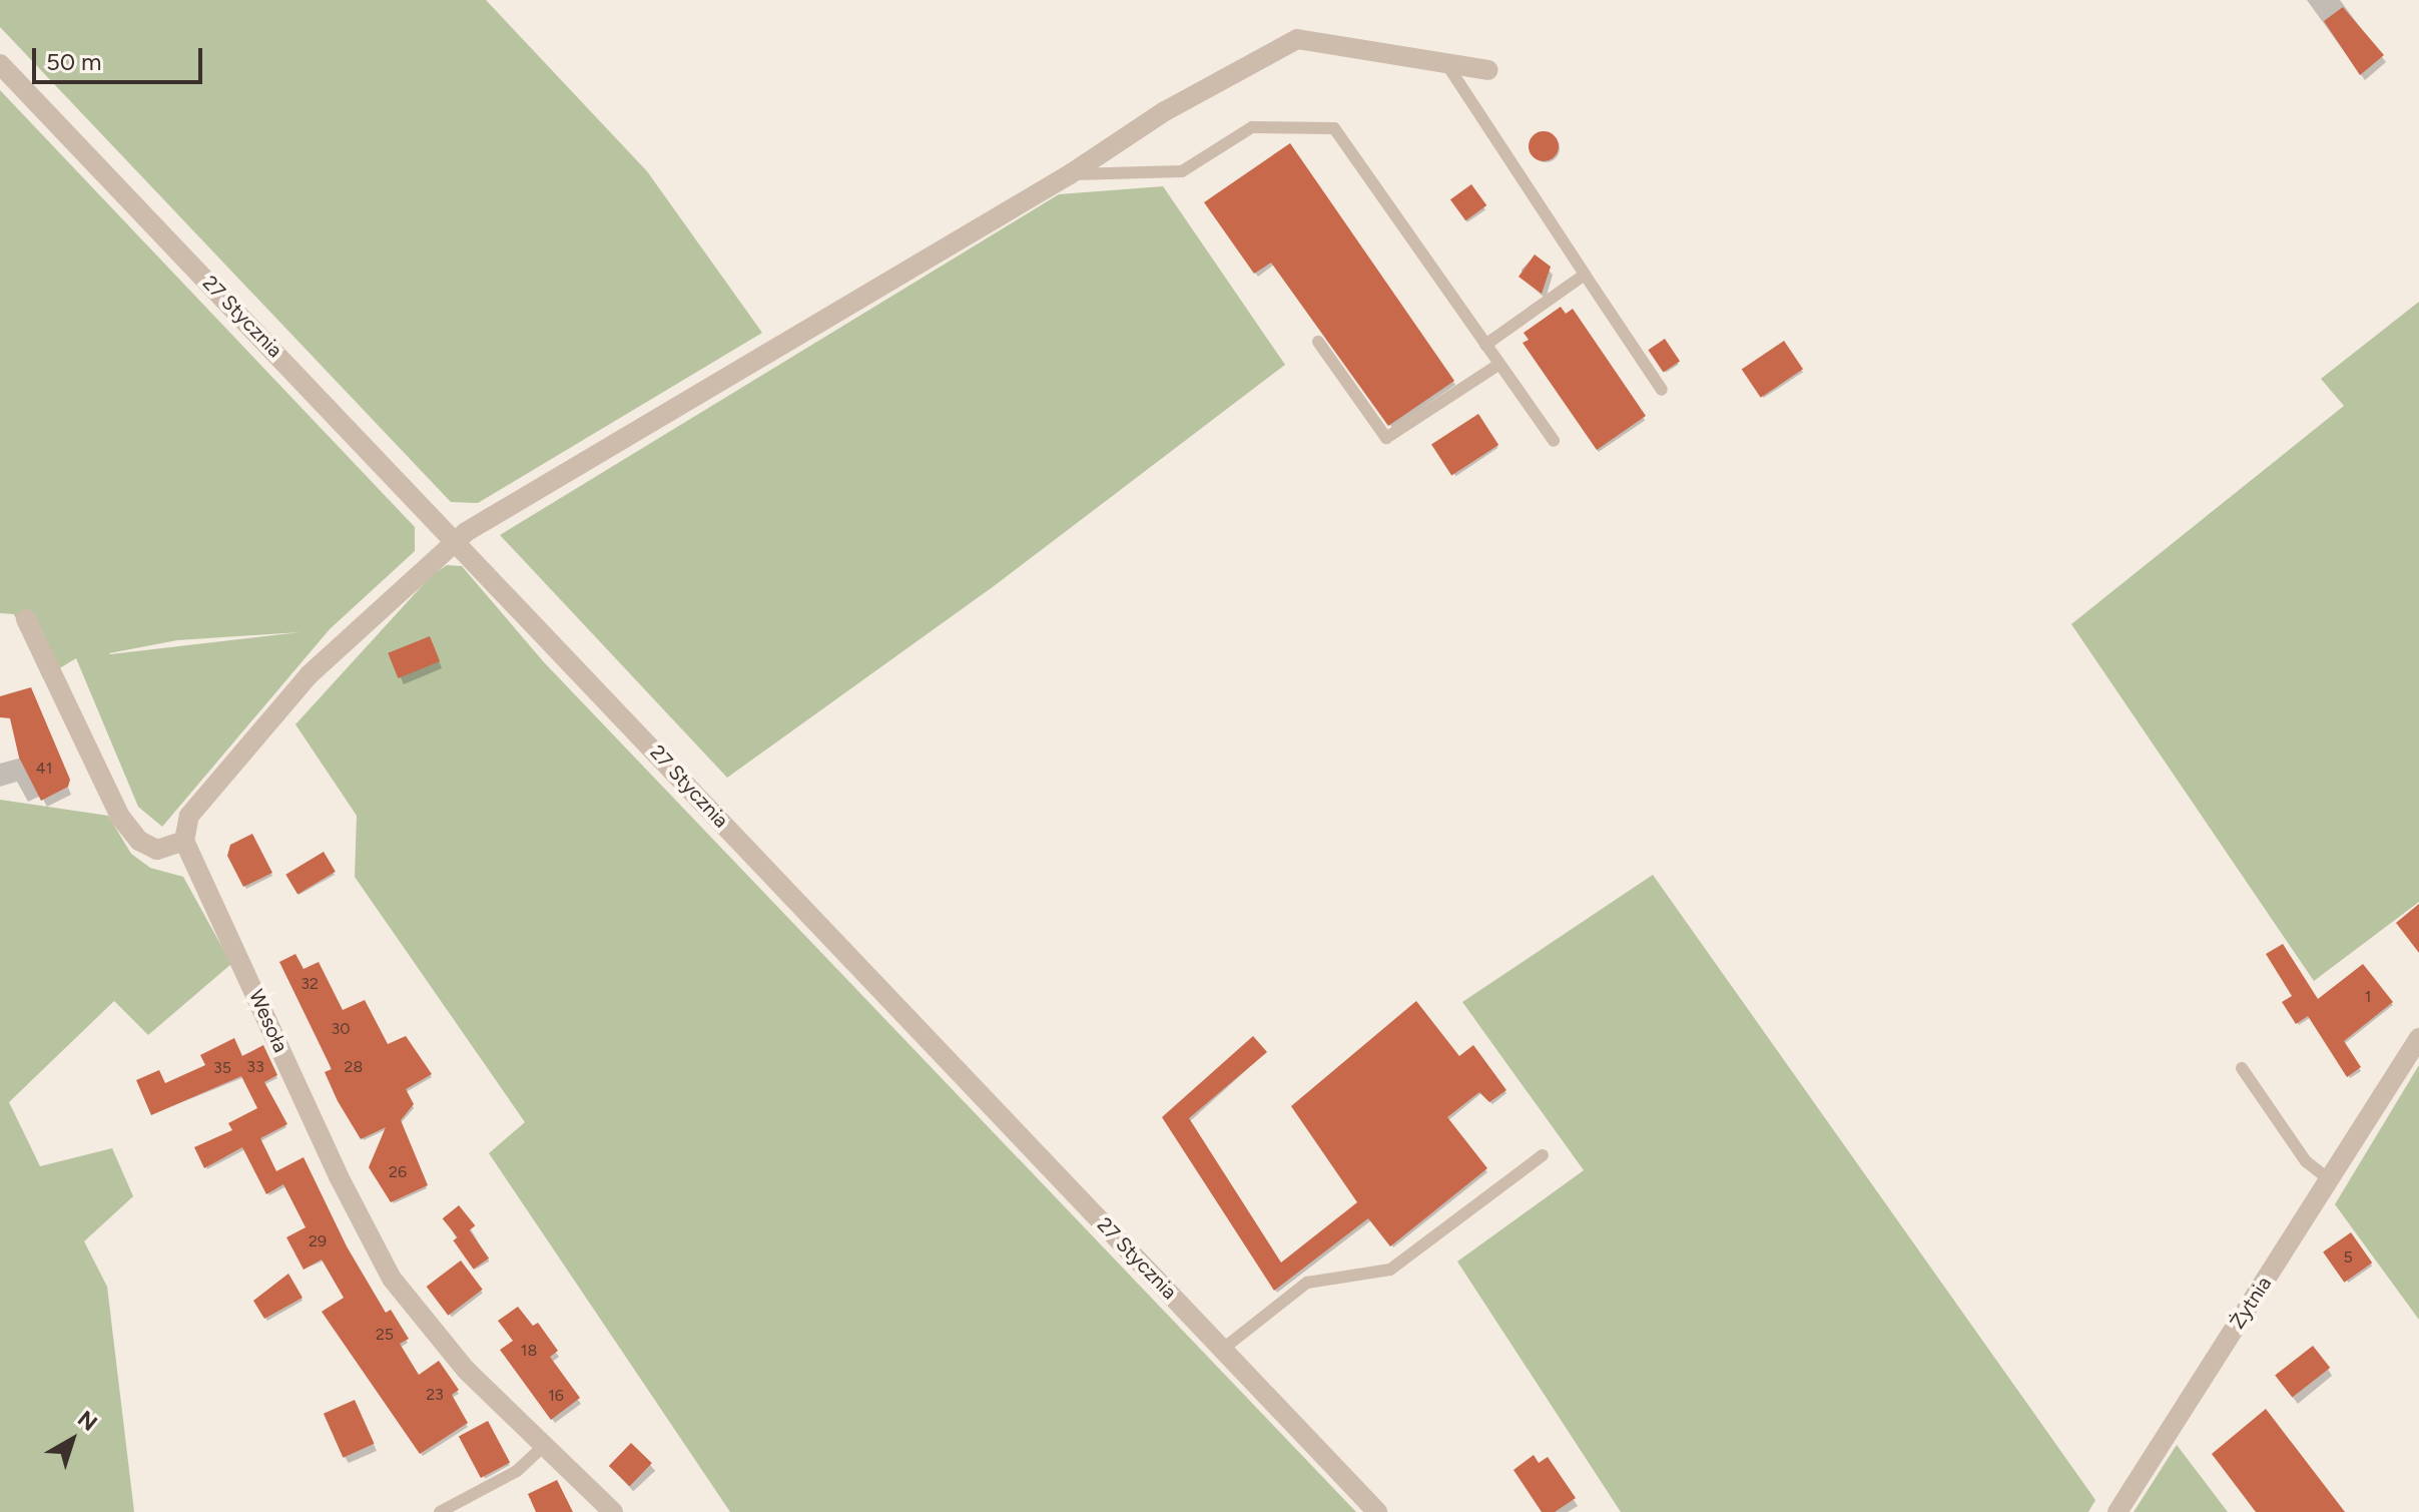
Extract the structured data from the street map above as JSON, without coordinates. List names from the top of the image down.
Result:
{
  "streets": {
    "street": ["27 Stycznia", "Wesoła", "Żytnia"]
  },
  "house_numbers": [
    "41",
    "32",
    "1",
    "30",
    "33",
    "28",
    "35",
    "26",
    "29",
    "5",
    "25",
    "18",
    "23",
    "16"
  ],
  "scale_bar": "50 m",
  "north": "top right"
}
